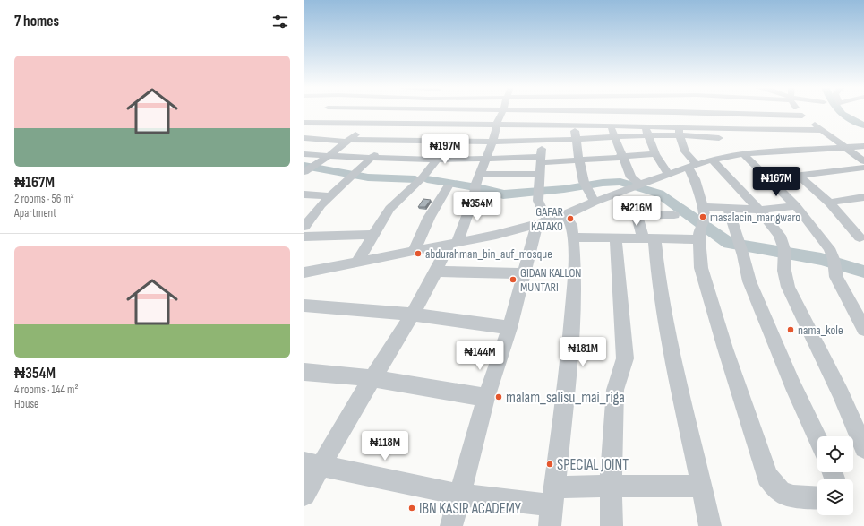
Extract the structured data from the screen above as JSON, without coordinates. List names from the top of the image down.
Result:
{
  "places": [
    "masalacin_mangwaro",
    "GAFAR KATAKO",
    "abdurahman_bin_auf_mosque",
    "GIDAN KALLON MUNTARI",
    "nama_kole",
    "malam_salisu_mai_riga",
    "SPECIAL JOINT",
    "IBN KASIR ACADEMY"
  ],
  "page": {
    "heading": "7 homes",
    "list": [
      {
        "name": "₦167M",
        "note": "2 rooms · 56 m² · Apartment"
      },
      {
        "name": "₦354M",
        "note": "4 rooms · 144 m² · House"
      }
    ],
    "price": [
      "₦197M",
      "₦167M",
      "₦354M",
      "₦216M",
      "₦181M",
      "₦144M",
      "₦118M"
    ]
  }
}
